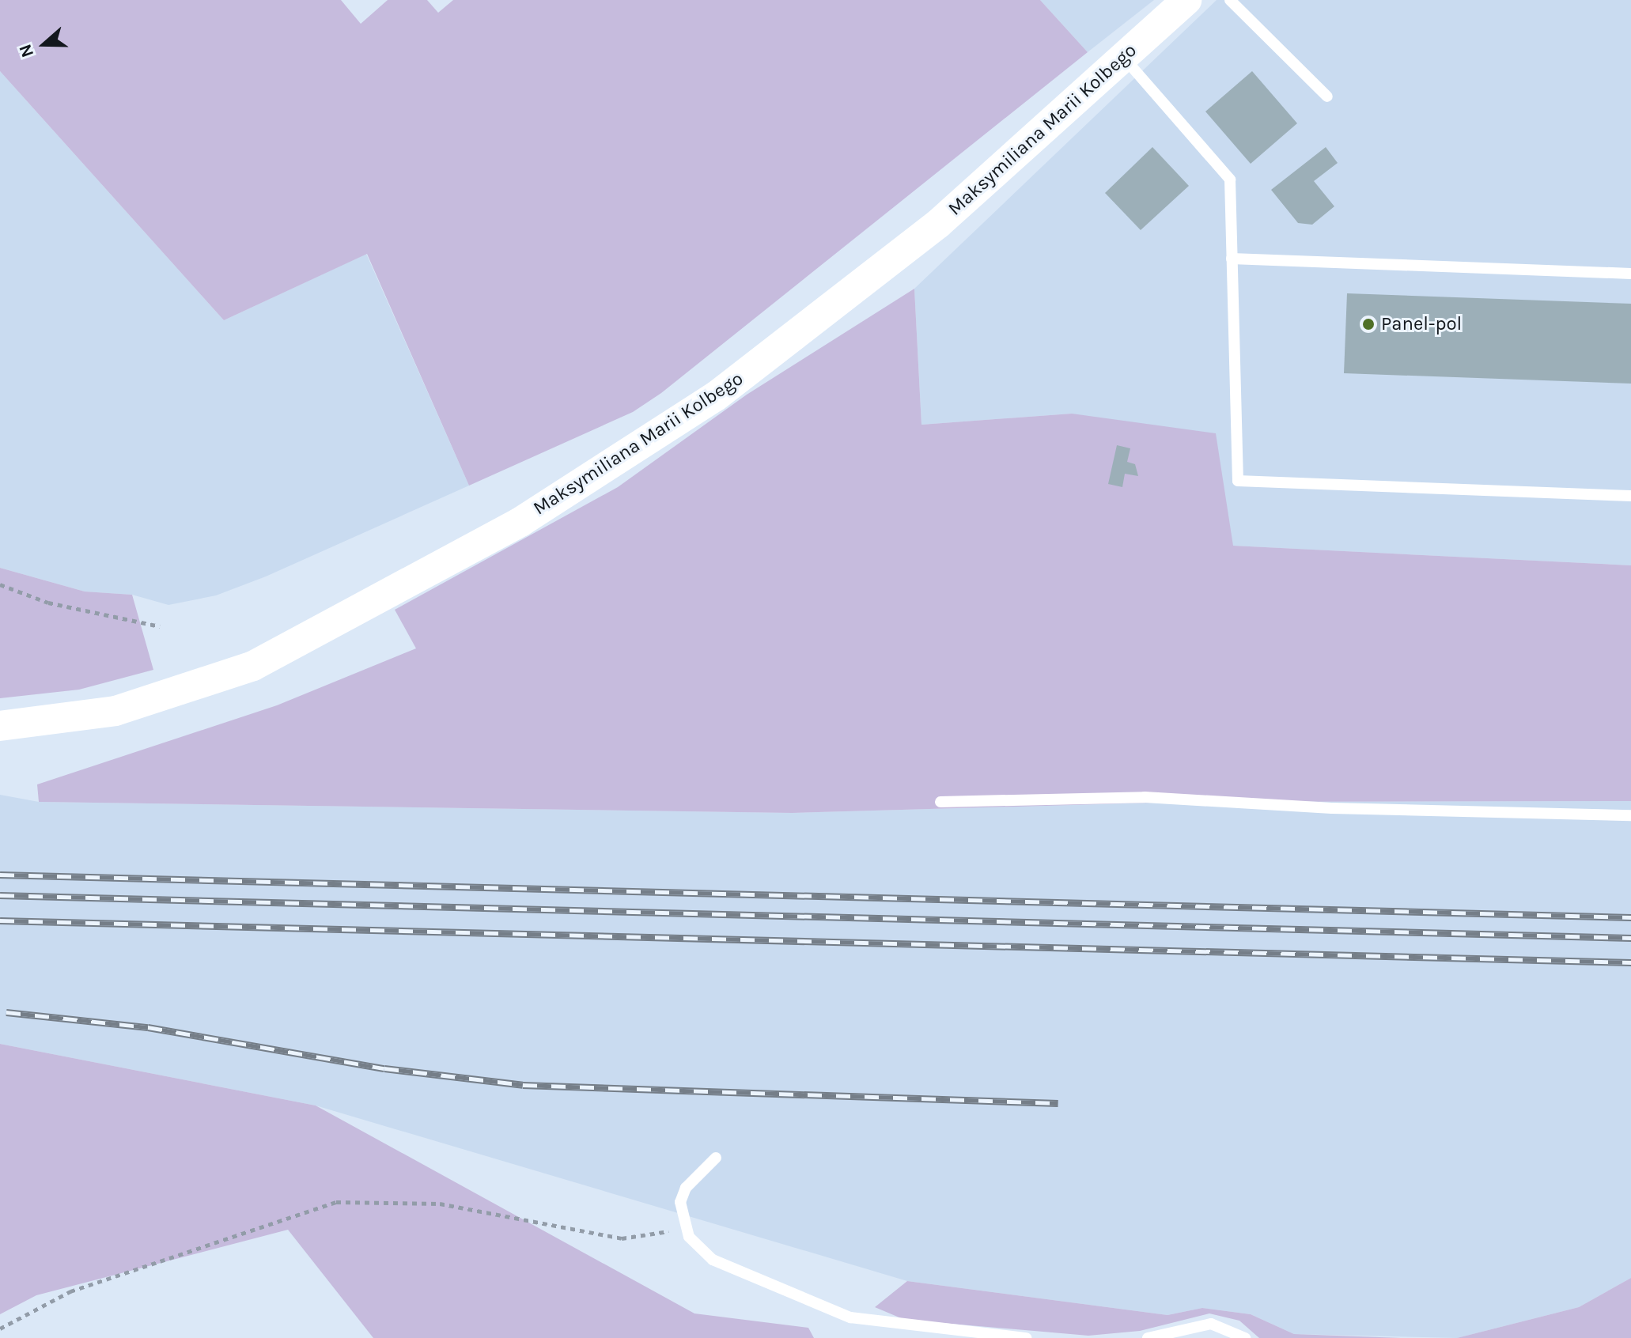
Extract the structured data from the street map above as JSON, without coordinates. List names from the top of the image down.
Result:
{
  "streets": {
    "street": ["Maksymiliana Marii Kolbego"]
  },
  "places": ["Panel-pol"],
  "north": "left"
}
